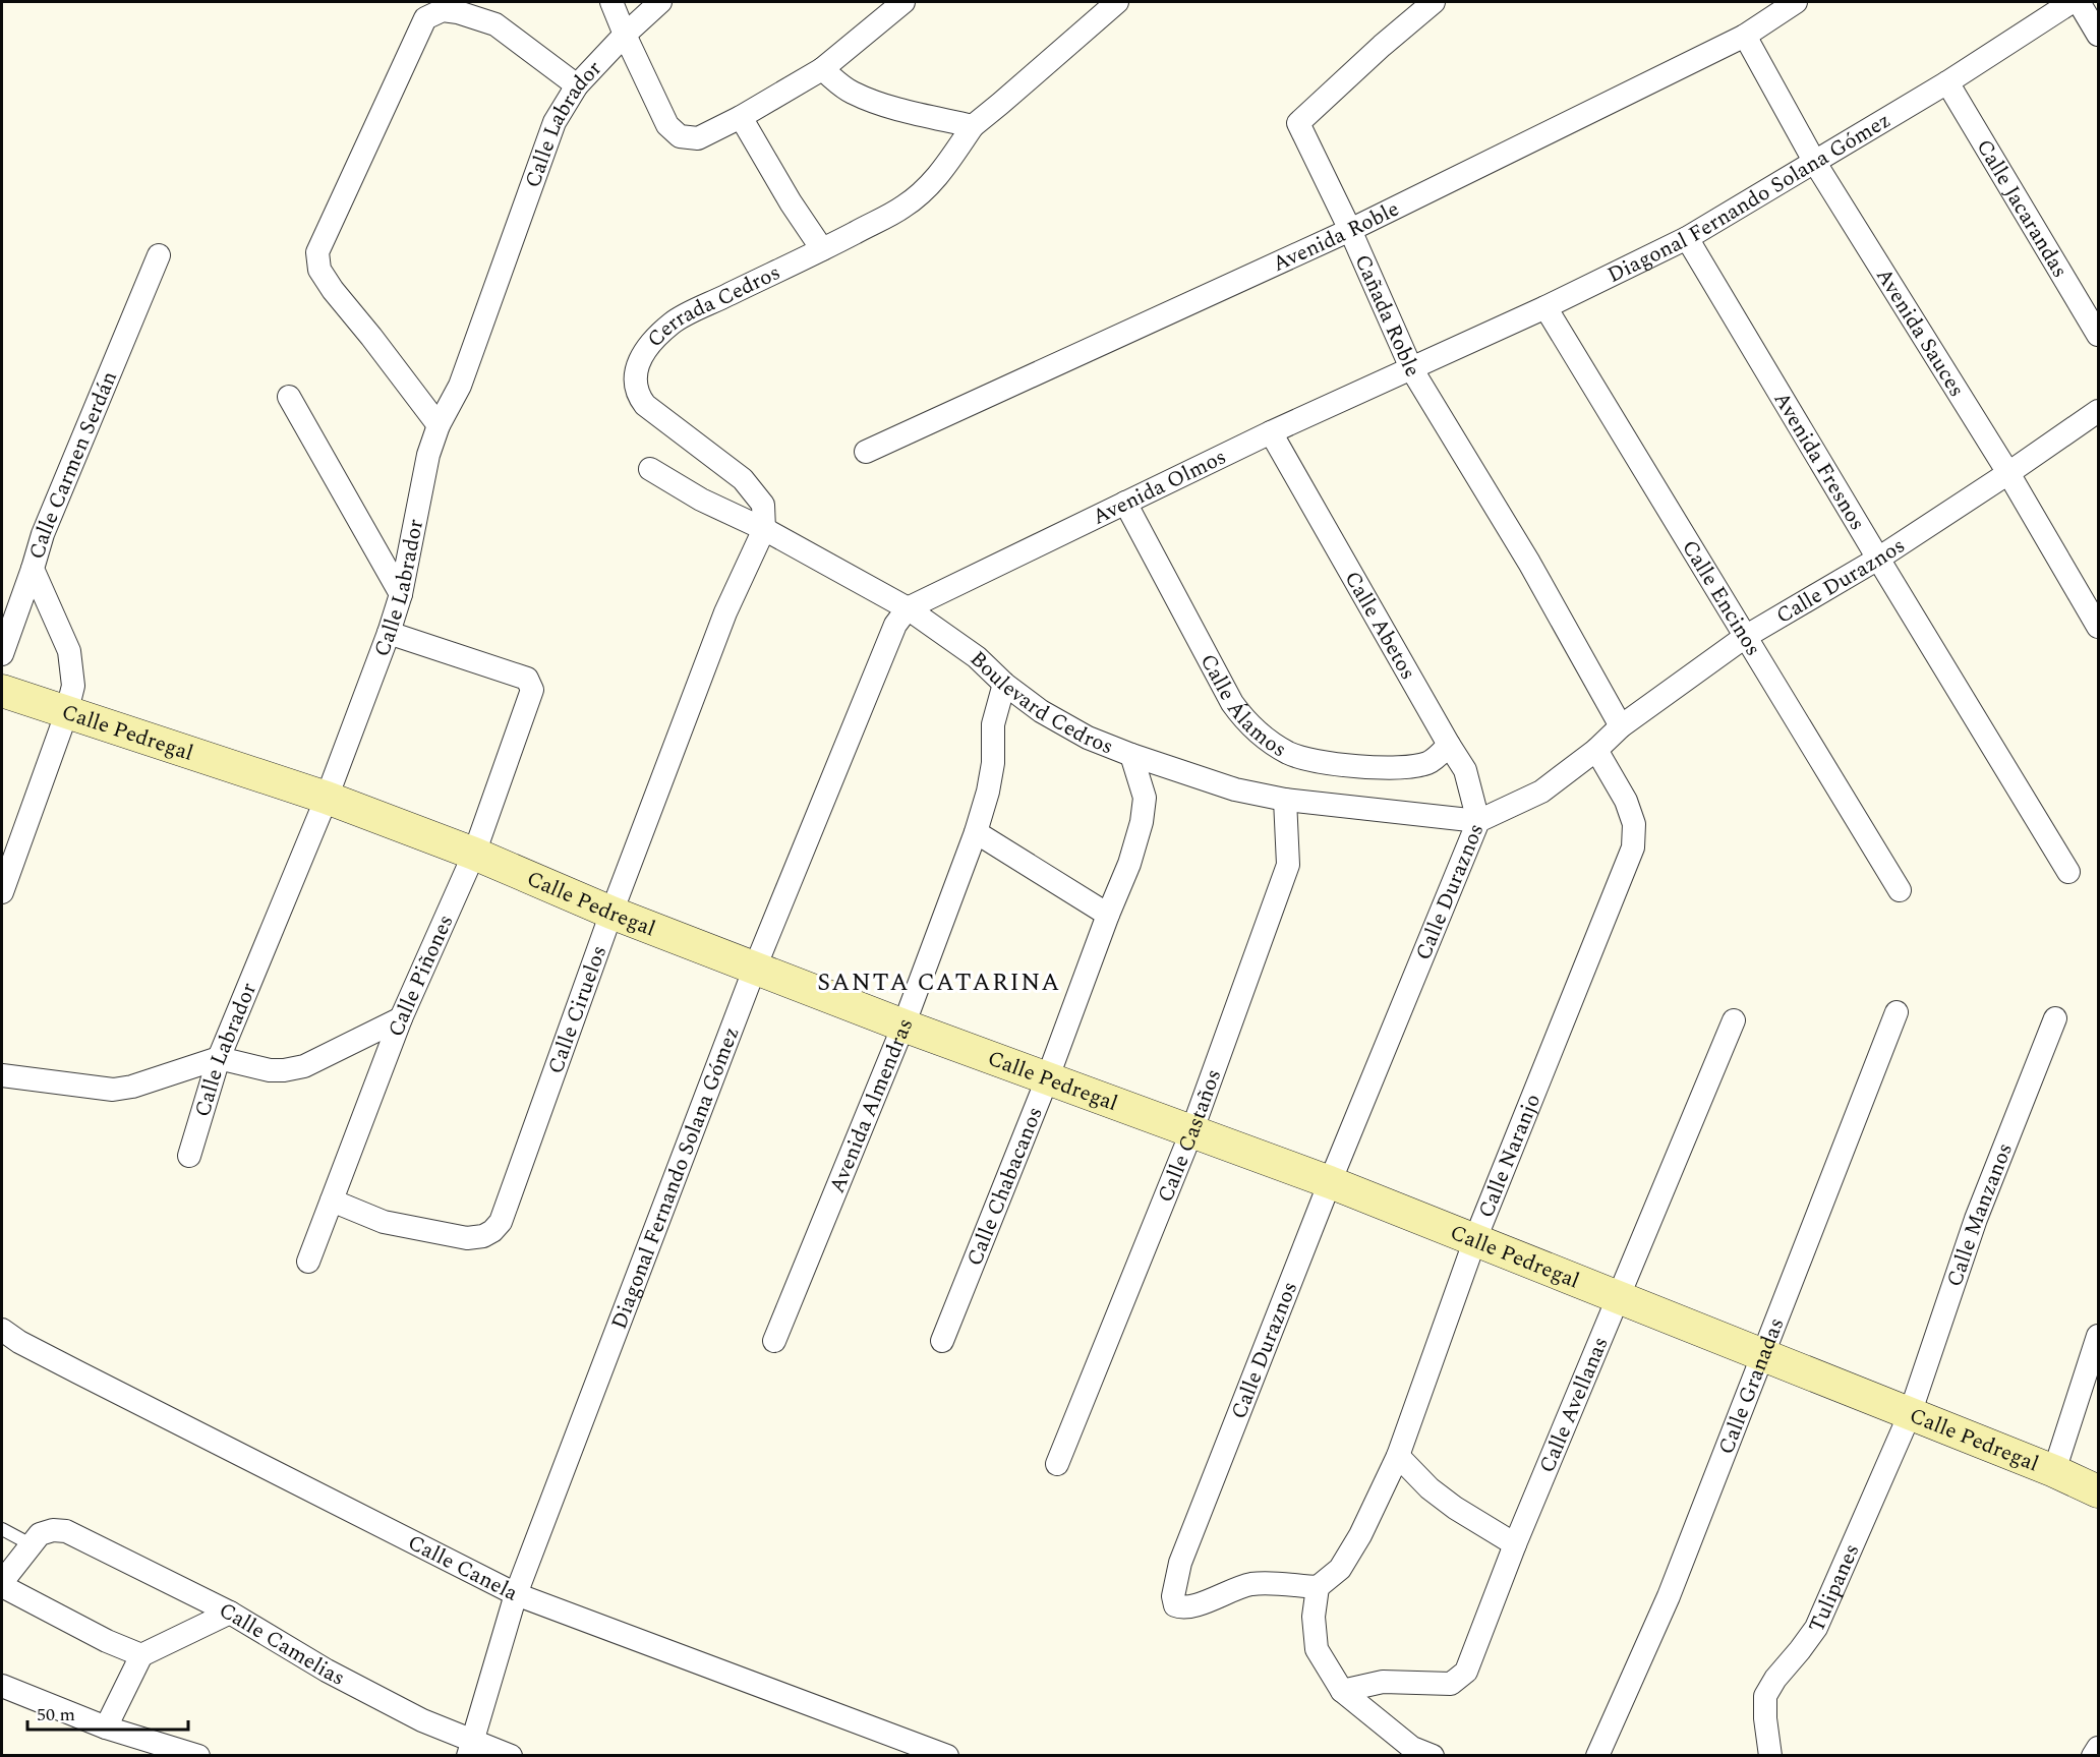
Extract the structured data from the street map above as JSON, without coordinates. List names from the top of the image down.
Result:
{
  "streets": {
    "street": [
      "Calle Labrador",
      "Diagonal Fernando Solana Gómez",
      "Calle Jacarandas",
      "Avenida Roble",
      "Cerrada Cedros",
      "Cañada Roble",
      "Avenida Sauces",
      "Avenida Fresnos",
      "Calle Carmen Serdán",
      "Avenida Olmos",
      "Calle Duraznos",
      "Calle Encinos",
      "Calle Abetos",
      "Boulevard Cedros",
      "Calle Álamos",
      "Calle Pedregal",
      "Calle Piñones",
      "Calle Ciruelos",
      "Avenida Almendras",
      "Calle Castaños",
      "Calle Naranjo",
      "Calle Chabacanos",
      "Calle Manzanos",
      "Calle Granadas",
      "Calle Avellanas",
      "Calle Canela",
      "Tulipanes",
      "Calle Camelias"
    ]
  },
  "crossings": [
    ["Calle Labrador", "Calle Pedregal"],
    ["Calle Labrador", "Calle Piñones"],
    ["Diagonal Fernando Solana Gómez", "Calle Jacarandas"],
    ["Diagonal Fernando Solana Gómez", "Cañada Roble"],
    ["Diagonal Fernando Solana Gómez", "Avenida Sauces"],
    ["Diagonal Fernando Solana Gómez", "Avenida Fresnos"],
    ["Diagonal Fernando Solana Gómez", "Avenida Olmos"],
    ["Diagonal Fernando Solana Gómez", "Calle Encinos"],
    ["Diagonal Fernando Solana Gómez", "Boulevard Cedros"],
    ["Diagonal Fernando Solana Gómez", "Calle Pedregal"],
    ["Diagonal Fernando Solana Gómez", "Calle Canela"],
    ["Diagonal Fernando Solana Gómez", "Calle Camelias"],
    ["Avenida Roble", "Cañada Roble"],
    ["Avenida Roble", "Avenida Sauces"],
    ["Cerrada Cedros", "Boulevard Cedros"],
    ["Cerrada Cedros", "Calle Ciruelos"],
    ["Cañada Roble", "Avenida Olmos"],
    ["Cañada Roble", "Calle Duraznos"],
    ["Avenida Sauces", "Calle Duraznos"],
    ["Avenida Fresnos", "Calle Duraznos"],
    ["Calle Carmen Serdán", "Calle Pedregal"],
    ["Avenida Olmos", "Calle Abetos"],
    ["Avenida Olmos", "Boulevard Cedros"],
    ["Avenida Olmos", "Calle Álamos"],
    ["Calle Duraznos", "Calle Encinos"],
    ["Calle Duraznos", "Calle Abetos"],
    ["Calle Duraznos", "Boulevard Cedros"],
    ["Calle Duraznos", "Calle Pedregal"],
    ["Calle Duraznos", "Calle Naranjo"],
    ["Calle Abetos", "Boulevard Cedros"],
    ["Calle Abetos", "Calle Álamos"],
    ["Boulevard Cedros", "Calle Ciruelos"],
    ["Boulevard Cedros", "Avenida Almendras"],
    ["Boulevard Cedros", "Calle Castaños"],
    ["Boulevard Cedros", "Calle Chabacanos"],
    ["Calle Pedregal", "Calle Piñones"],
    ["Calle Pedregal", "Calle Ciruelos"],
    ["Calle Pedregal", "Avenida Almendras"],
    ["Calle Pedregal", "Calle Castaños"],
    ["Calle Pedregal", "Calle Naranjo"],
    ["Calle Pedregal", "Calle Chabacanos"],
    ["Calle Pedregal", "Calle Manzanos"],
    ["Calle Pedregal", "Calle Granadas"],
    ["Calle Pedregal", "Calle Avellanas"],
    ["Calle Pedregal", "Tulipanes"],
    ["Calle Piñones", "Calle Ciruelos"],
    ["Calle Manzanos", "Tulipanes"]
  ],
  "districts": ["SANTA CATARINA"],
  "scale_bar": "50 m"
}
